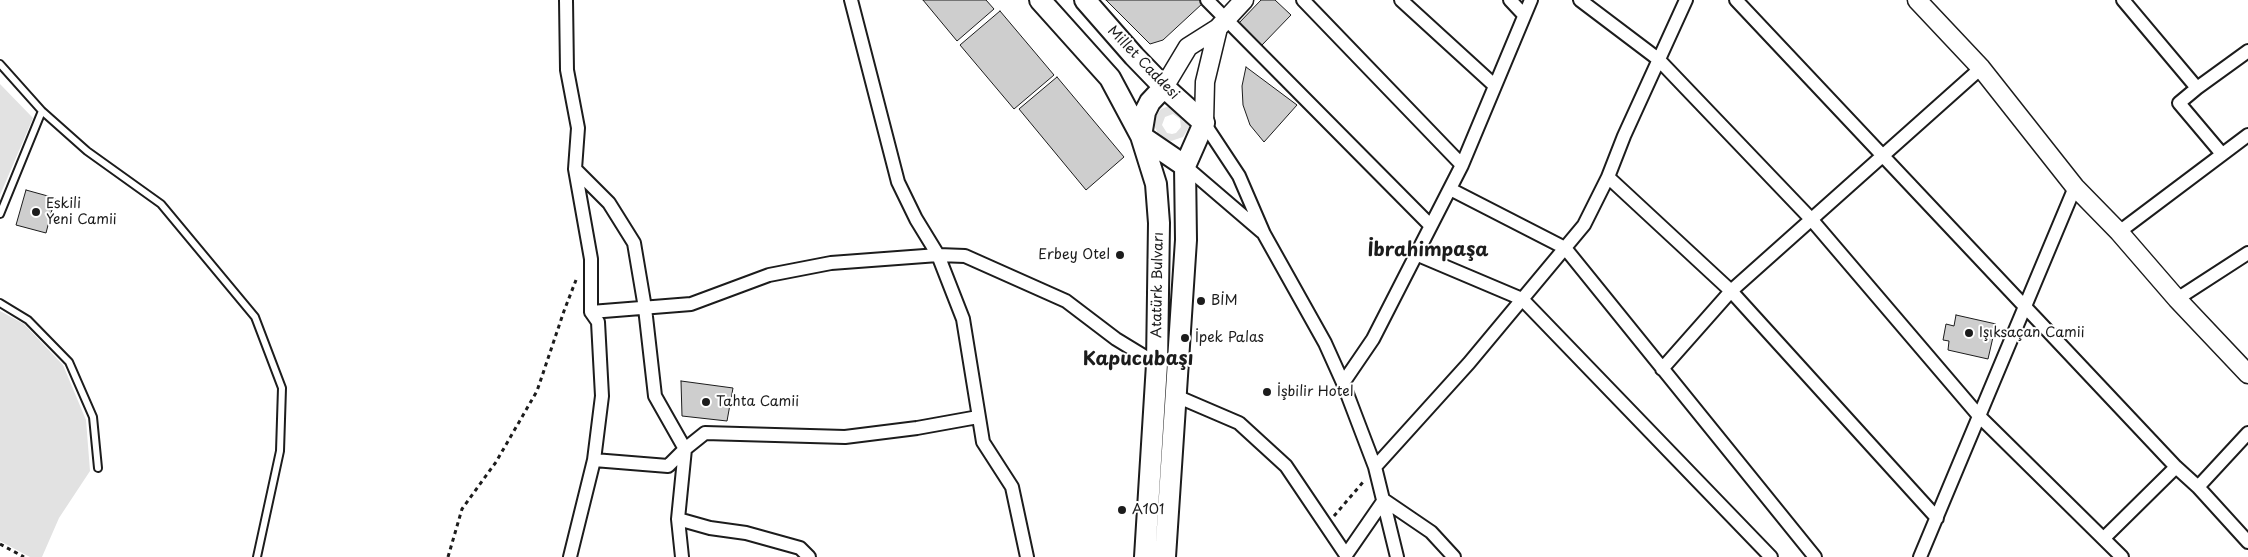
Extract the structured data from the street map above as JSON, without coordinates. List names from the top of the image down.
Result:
{
  "streets": {
    "main road": ["Millet Caddesi", "Atatürk Bulvarı"]
  },
  "districts": ["İbrahimpaşa", "Kapucubaşı"],
  "places": [
    "Eskili Yeni Camii",
    "Erbey Otel",
    "BİM",
    "Işıksaçan Camii",
    "İpek Palas",
    "İşbilir Hotel",
    "Tahta Camii",
    "A101"
  ]
}
